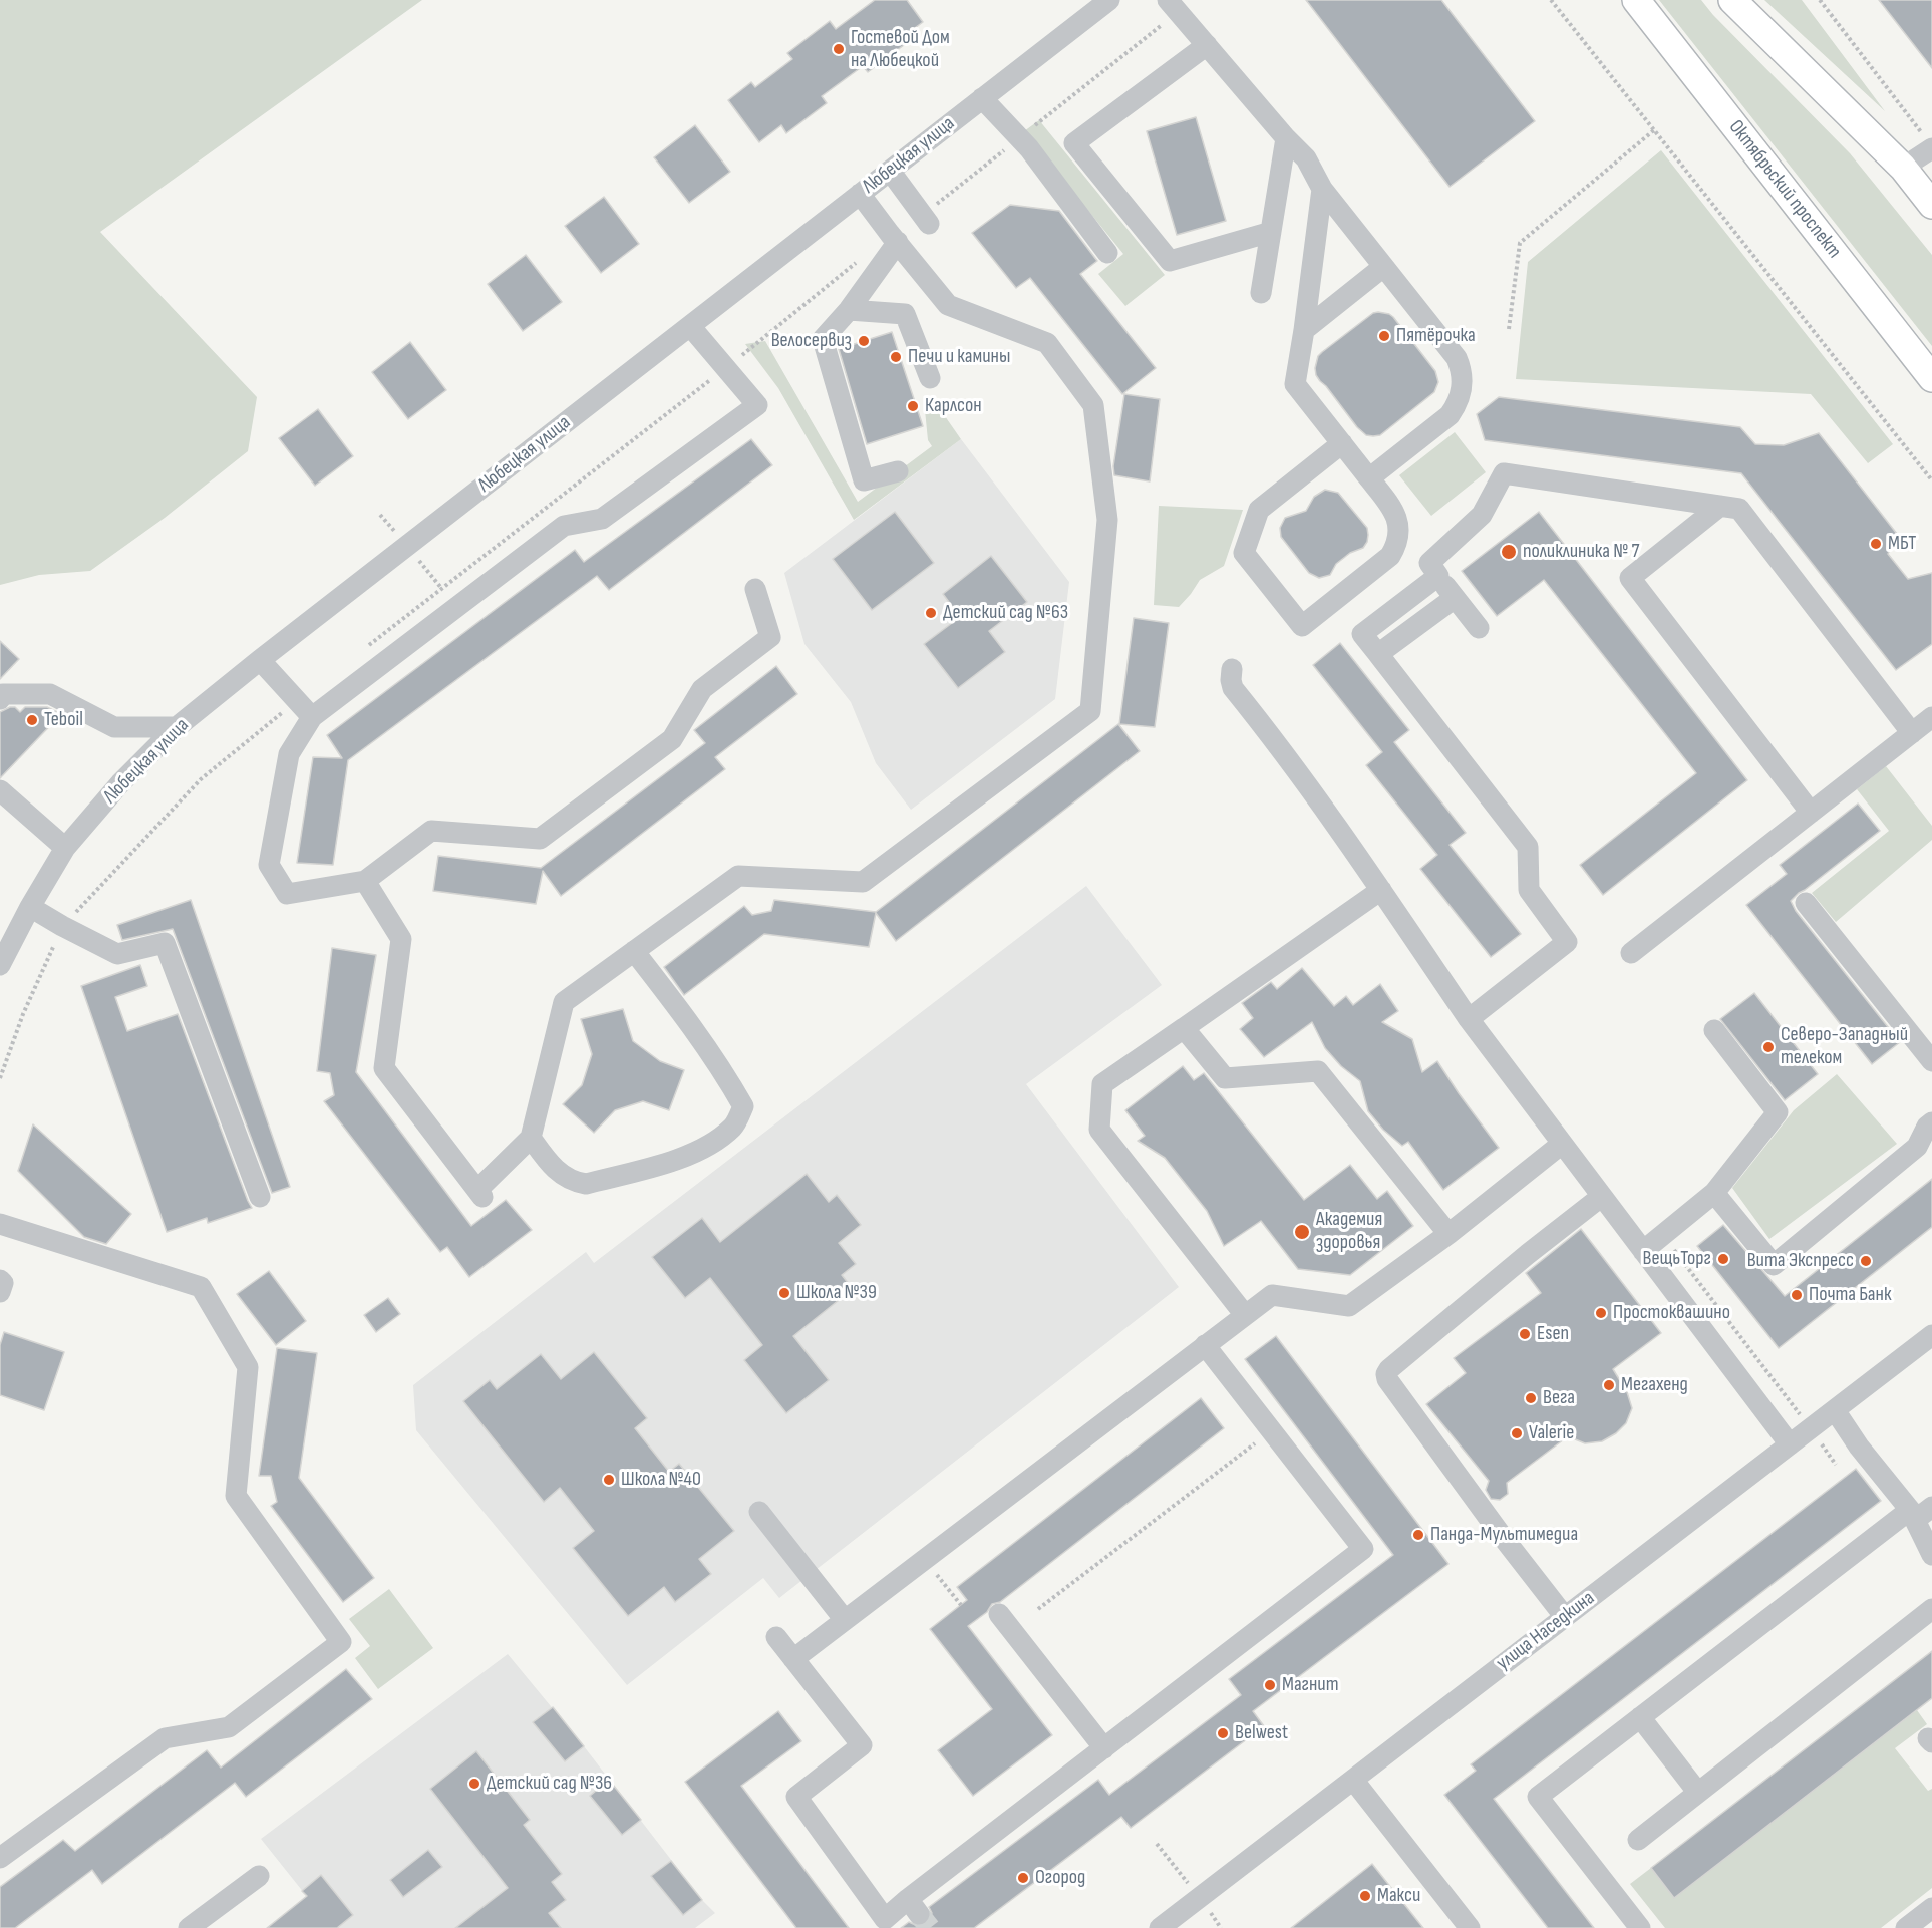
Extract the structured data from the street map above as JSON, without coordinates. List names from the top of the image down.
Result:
{
  "streets": {
    "main road": ["Октябрьский проспект"],
    "street": ["Любецкая улица", "улица Наседкина"]
  },
  "places": [
    "Гостевой Дом на Любецкой",
    "Пятёрочка",
    "Велосервиз",
    "Печи и камины",
    "Карлсон",
    "МБТ",
    "поликлиника № 7",
    "Детский сад №63",
    "Teboil",
    "Северо-Западный телеком",
    "Академия здоровья",
    "ВещьТорг",
    "Вита Экспресс",
    "Школа №39",
    "Почта Банк",
    "Простоквашино",
    "Esen",
    "Мегахенд",
    "Вега",
    "Valerie",
    "Школа №40",
    "Панда-Мультимедиа",
    "Магнит",
    "Belwest",
    "Детский сад №36",
    "Огород",
    "Макси"
  ]
}
